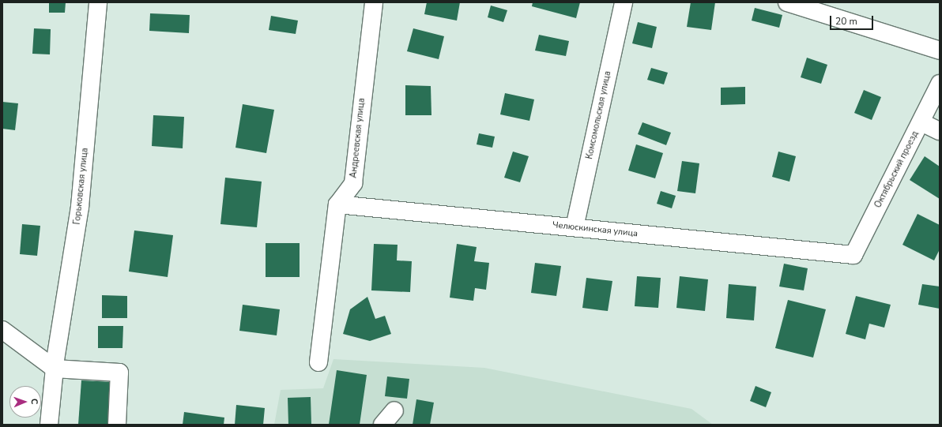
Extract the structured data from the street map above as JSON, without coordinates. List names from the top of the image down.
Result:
{
  "streets": {
    "street": [
      "Комсомольская улица",
      "Андреевская улица",
      "Октябрьский проезд",
      "Горьковская улица",
      "Челюскинская улица"
    ]
  },
  "crossings": [
    ["Комсомольская улица", "Челюскинская улица"],
    ["Андреевская улица", "Челюскинская улица"],
    ["Октябрьский проезд", "Челюскинская улица"]
  ],
  "scale_bar": "20 m",
  "north": "right"
}
